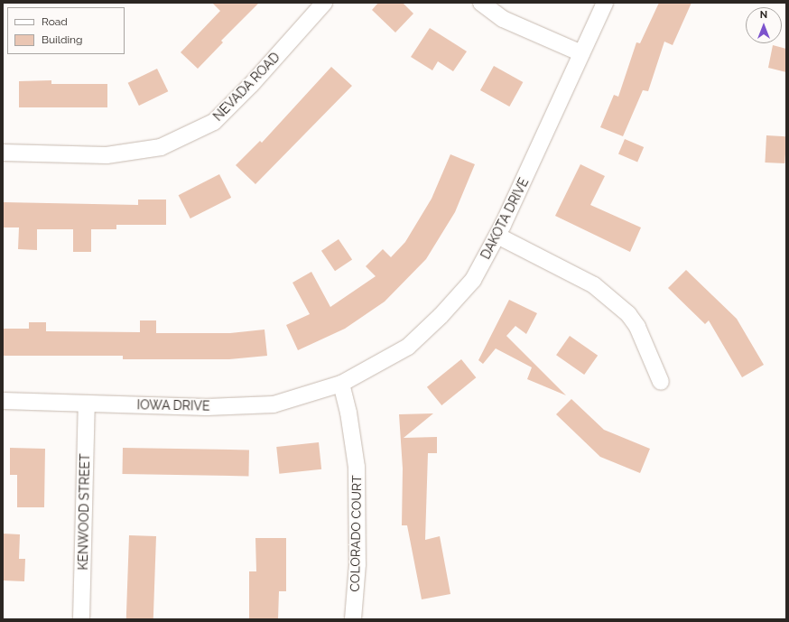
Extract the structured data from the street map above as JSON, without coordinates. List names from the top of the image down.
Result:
{
  "streets": {
    "street": [
      "NEVADA ROAD",
      "DAKOTA DRIVE",
      "IOWA DRIVE",
      "KENWOOD STREET",
      "COLORADO COURT"
    ]
  },
  "crossings": [
    ["DAKOTA DRIVE", "IOWA DRIVE"],
    ["DAKOTA DRIVE", "COLORADO COURT"],
    ["IOWA DRIVE", "KENWOOD STREET"],
    ["IOWA DRIVE", "COLORADO COURT"]
  ],
  "legend": ["Road", "Building"],
  "north": "top"
}
